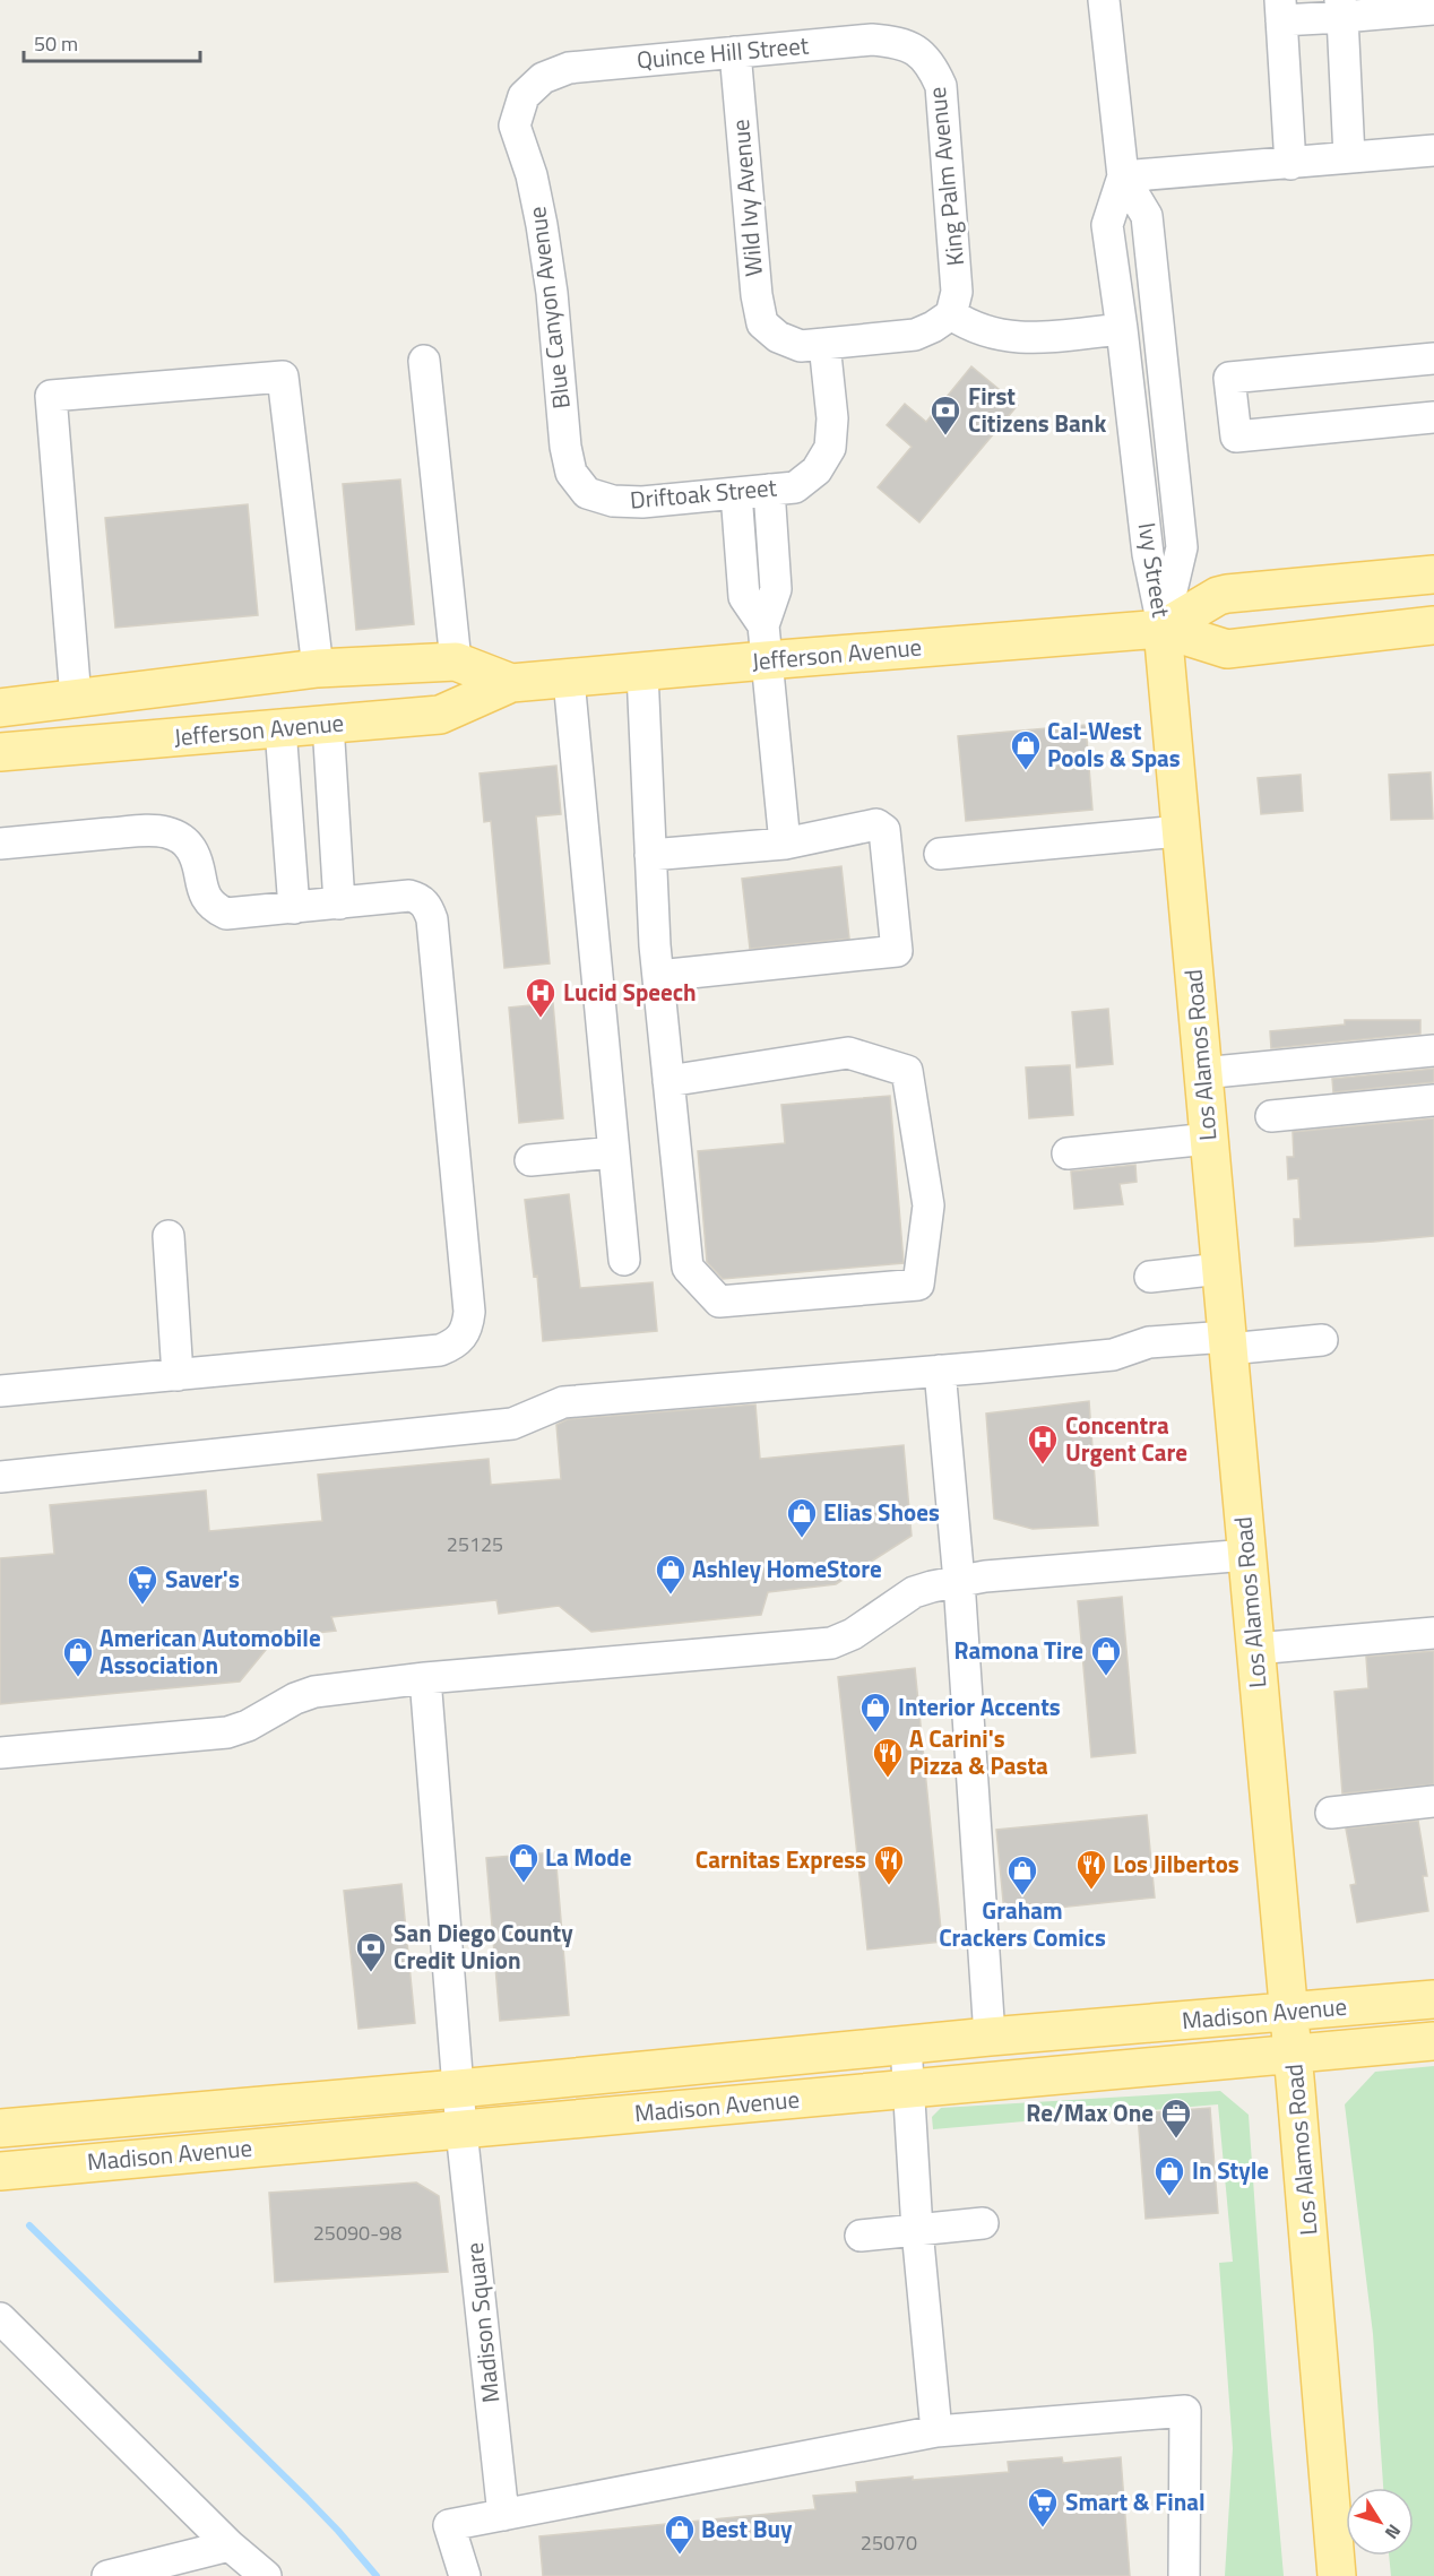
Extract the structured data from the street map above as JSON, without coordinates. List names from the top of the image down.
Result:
{
  "streets": {
    "main road": ["Jefferson Avenue", "Los Alamos Road", "Madison Avenue"],
    "street": [
      "Quince Hill Street",
      "King Palm Avenue",
      "Wild Ivy Avenue",
      "Blue Canyon Avenue",
      "Driftoak Street",
      "Ivy Street",
      "Madison Square"
    ]
  },
  "crossings": [
    ["Quince Hill Street", "King Palm Avenue"],
    ["Quince Hill Street", "Wild Ivy Avenue"],
    ["Quince Hill Street", "Blue Canyon Avenue"],
    ["Wild Ivy Avenue", "Driftoak Street"],
    ["Blue Canyon Avenue", "Driftoak Street"],
    ["Ivy Street", "Jefferson Avenue"],
    ["Ivy Street", "Los Alamos Road"],
    ["Jefferson Avenue", "Los Alamos Road"],
    ["Los Alamos Road", "Madison Avenue"],
    ["Madison Avenue", "Madison Square"]
  ],
  "places": {
    "bank": ["First Citizens Bank", "San Diego County Credit Union"],
    "shop": [
      "Cal-West Pools & Spas",
      "Elias Shoes",
      "Ashley HomeStore",
      "Ramona Tire",
      "American Automobile Association",
      "Interior Accents",
      "La Mode",
      "Graham Crackers Comics",
      "In Style",
      "Best Buy"
    ],
    "hospital": ["Lucid Speech", "Concentra Urgent Care"],
    "supermarket": ["Saver's", "Smart & Final"],
    "restaurant": ["A Carini's Pizza & Pasta", "Carnitas Express", "Los Jilbertos"],
    "office": ["Re/Max One"]
  },
  "house_numbers": ["25125", "25090-98", "25070"],
  "scale_bar": "50 m",
  "north": "bottom right"
}
